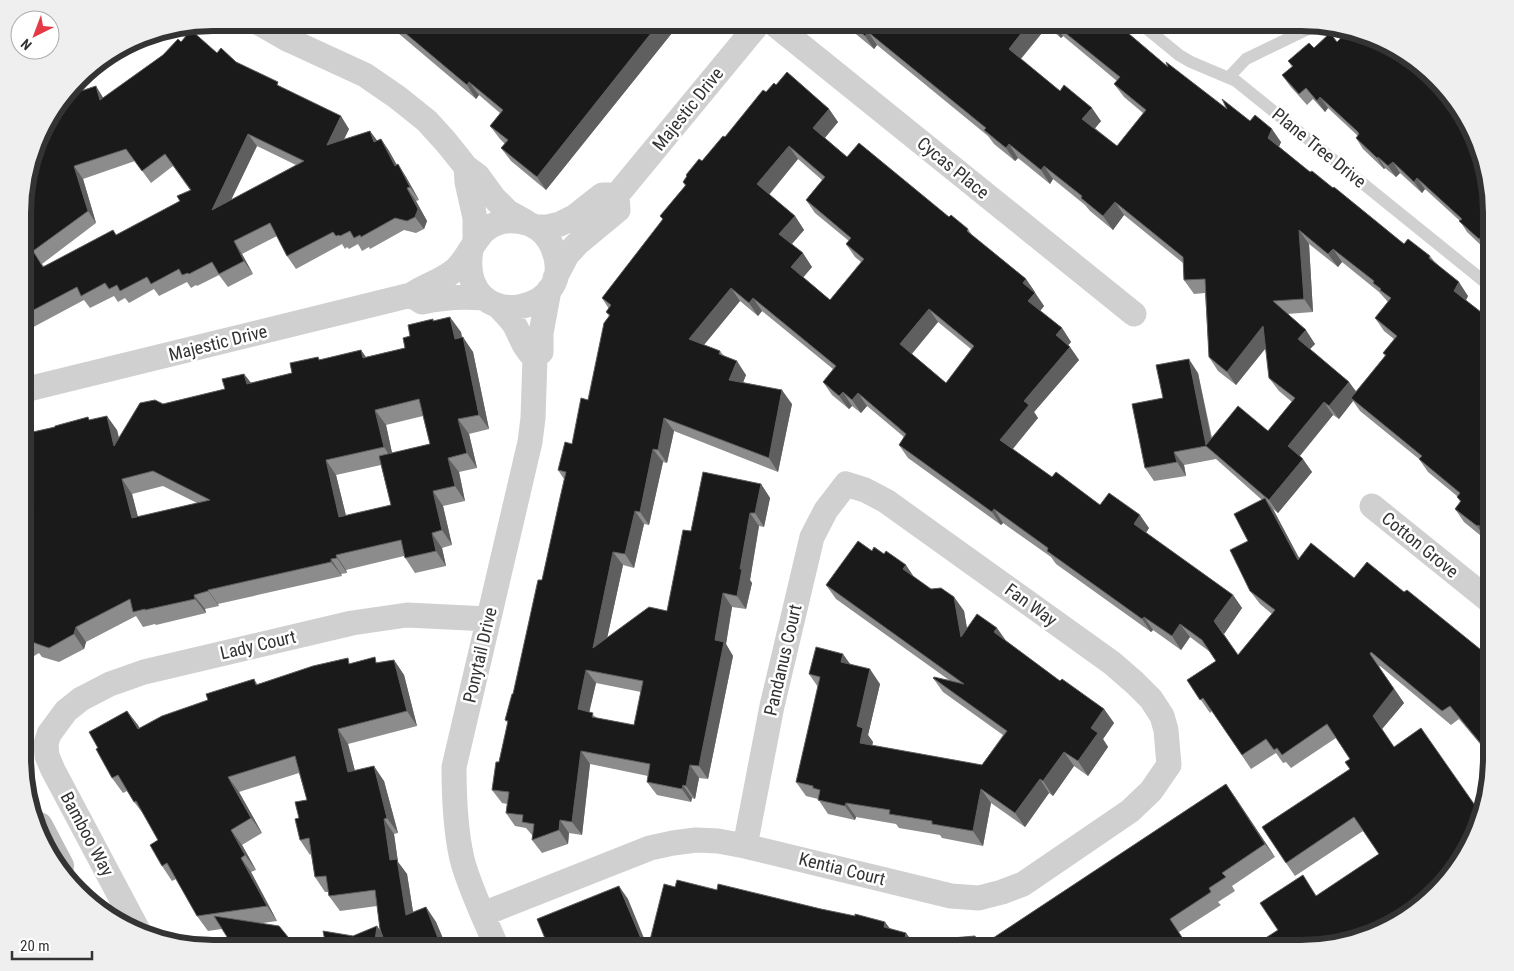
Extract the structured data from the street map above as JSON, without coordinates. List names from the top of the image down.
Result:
{
  "streets": {
    "street": [
      "Majestic Drive",
      "Cycas Place",
      "Cotton Grove",
      "Fan Way",
      "Lady Court",
      "Ponytail Drive",
      "Pandanus Court",
      "Bamboo Way",
      "Kentia Court"
    ],
    "lane": ["Plane Tree Drive"]
  },
  "crossings": [
    ["Majestic Drive", "Ponytail Drive"],
    ["Fan Way", "Pandanus Court"],
    ["Fan Way", "Kentia Court"],
    ["Lady Court", "Ponytail Drive"],
    ["Lady Court", "Bamboo Way"],
    ["Ponytail Drive", "Kentia Court"],
    ["Pandanus Court", "Kentia Court"]
  ],
  "scale_bar": "20 m",
  "north": "bottom left"
}
